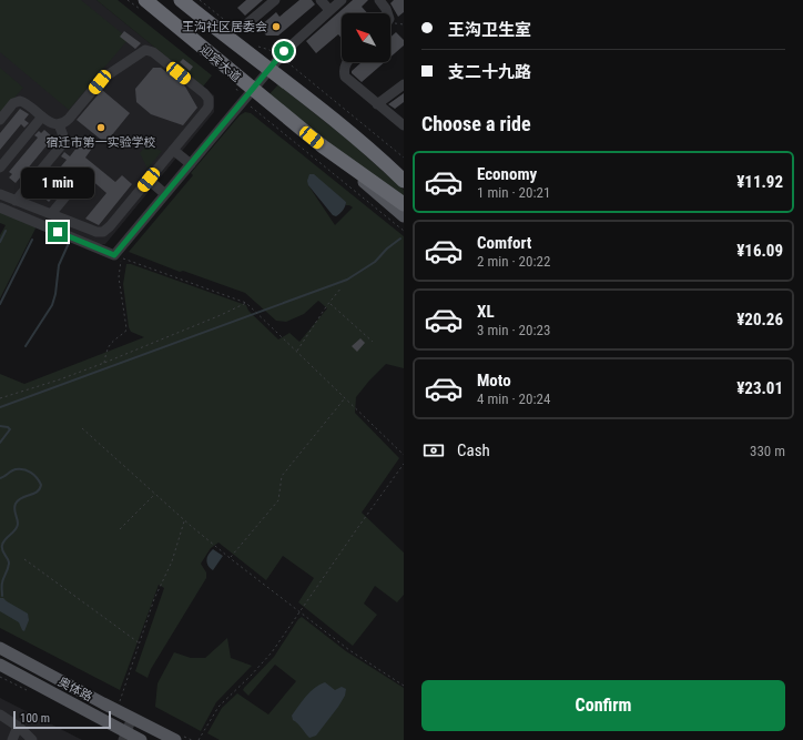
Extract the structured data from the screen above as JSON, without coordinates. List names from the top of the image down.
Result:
{
  "streets": {
    "highway": ["迎宾大道"],
    "main road": ["奥体路"]
  },
  "places": ["王沟社区居委会", "宿迁市第一实验学校"],
  "scale_bar": "100 m",
  "north": "top left",
  "page": {
    "banner": ["王沟卫生室", "支二十九路"],
    "heading": "Choose a ride",
    "list": [
      {
        "name": "Economy",
        "note": "1 min · 20:21",
        "value": "¥11.92"
      },
      {
        "name": "Comfort",
        "note": "2 min · 20:22",
        "value": "¥16.09"
      },
      {
        "name": "XL",
        "note": "3 min · 20:23",
        "value": "¥20.26"
      },
      {
        "name": "Moto",
        "note": "4 min · 20:24",
        "value": "¥23.01"
      }
    ],
    "bubble": "1 min",
    "pay": ["Cash", "330 m"],
    "buttons": "Confirm",
    "scale": "100 m"
  }
}
